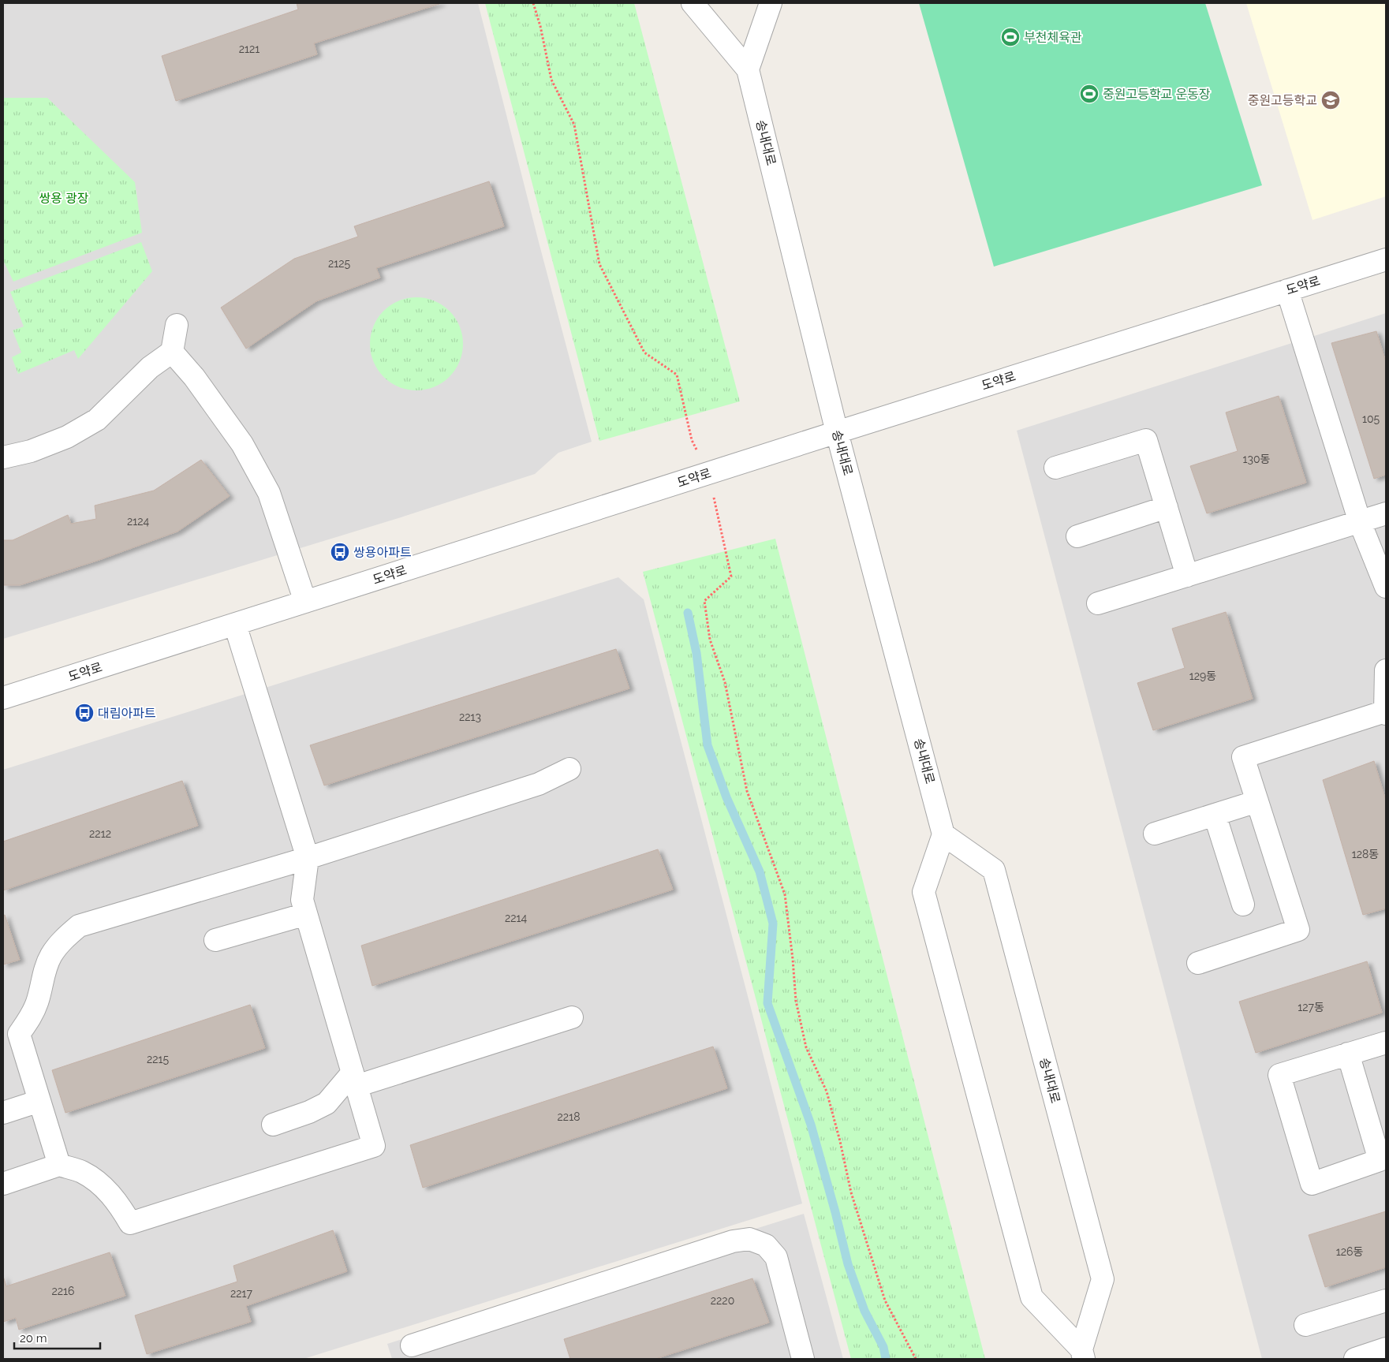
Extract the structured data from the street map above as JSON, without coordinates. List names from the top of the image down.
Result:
{
  "streets": {
    "street": ["송내대로", "도약로"]
  },
  "crossings": [
    ["송내대로", "도약로"]
  ],
  "parks": ["쌍용 광장"],
  "places": {
    "sports": ["부천체육관", "중원고등학교 운동장"],
    "school or university": ["중원고등학교"],
    "bus stop": ["쌍용아파트", "대림아파트"]
  },
  "house_numbers": [
    "2121",
    "2125",
    "105",
    "130동",
    "2124",
    "129동",
    "2213",
    "2212",
    "128동",
    "2214",
    "127동",
    "2215",
    "2218",
    "126동",
    "2216",
    "2217",
    "2220"
  ],
  "scale_bar": "20 m"
}
